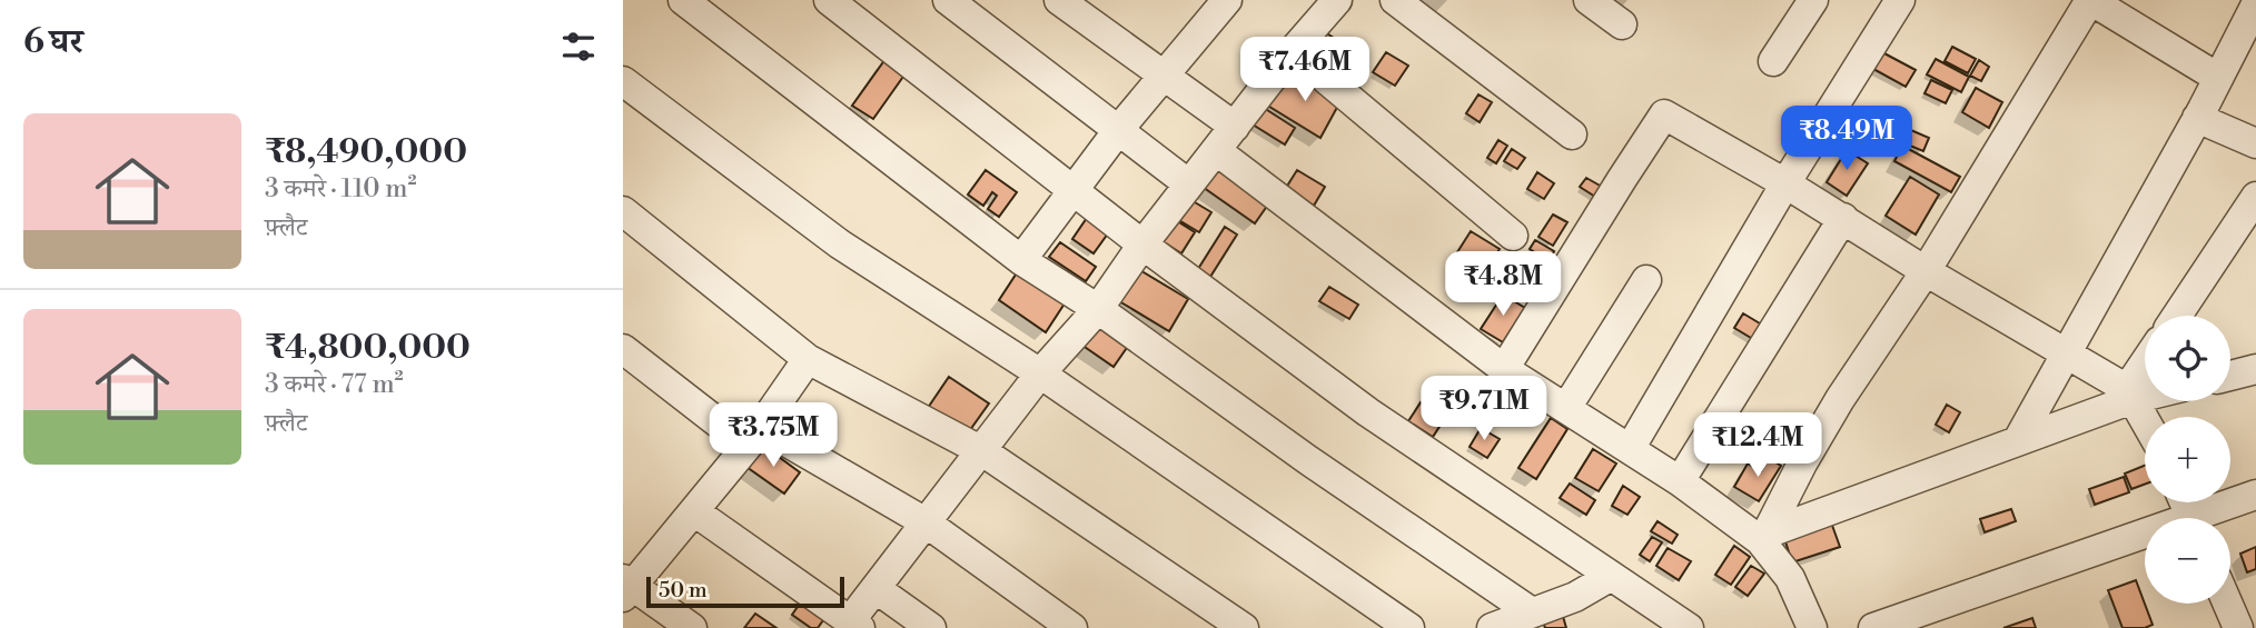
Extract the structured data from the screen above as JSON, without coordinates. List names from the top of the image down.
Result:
{
  "scale_bar": "50 m",
  "page": {
    "heading": "6 घर",
    "price": [
      "₹7.46M",
      "₹8.49M",
      "₹4.8M",
      "₹9.71M",
      "₹3.75M",
      "₹12.4M"
    ],
    "list": [
      {
        "name": "₹8,490,000",
        "note": "3 कमरे · 110 m² · फ़्लैट"
      },
      {
        "name": "₹4,800,000",
        "note": "3 कमरे · 77 m² · फ़्लैट"
      }
    ],
    "map_buttons": ["+", "−"],
    "scale": "50 m"
  }
}
